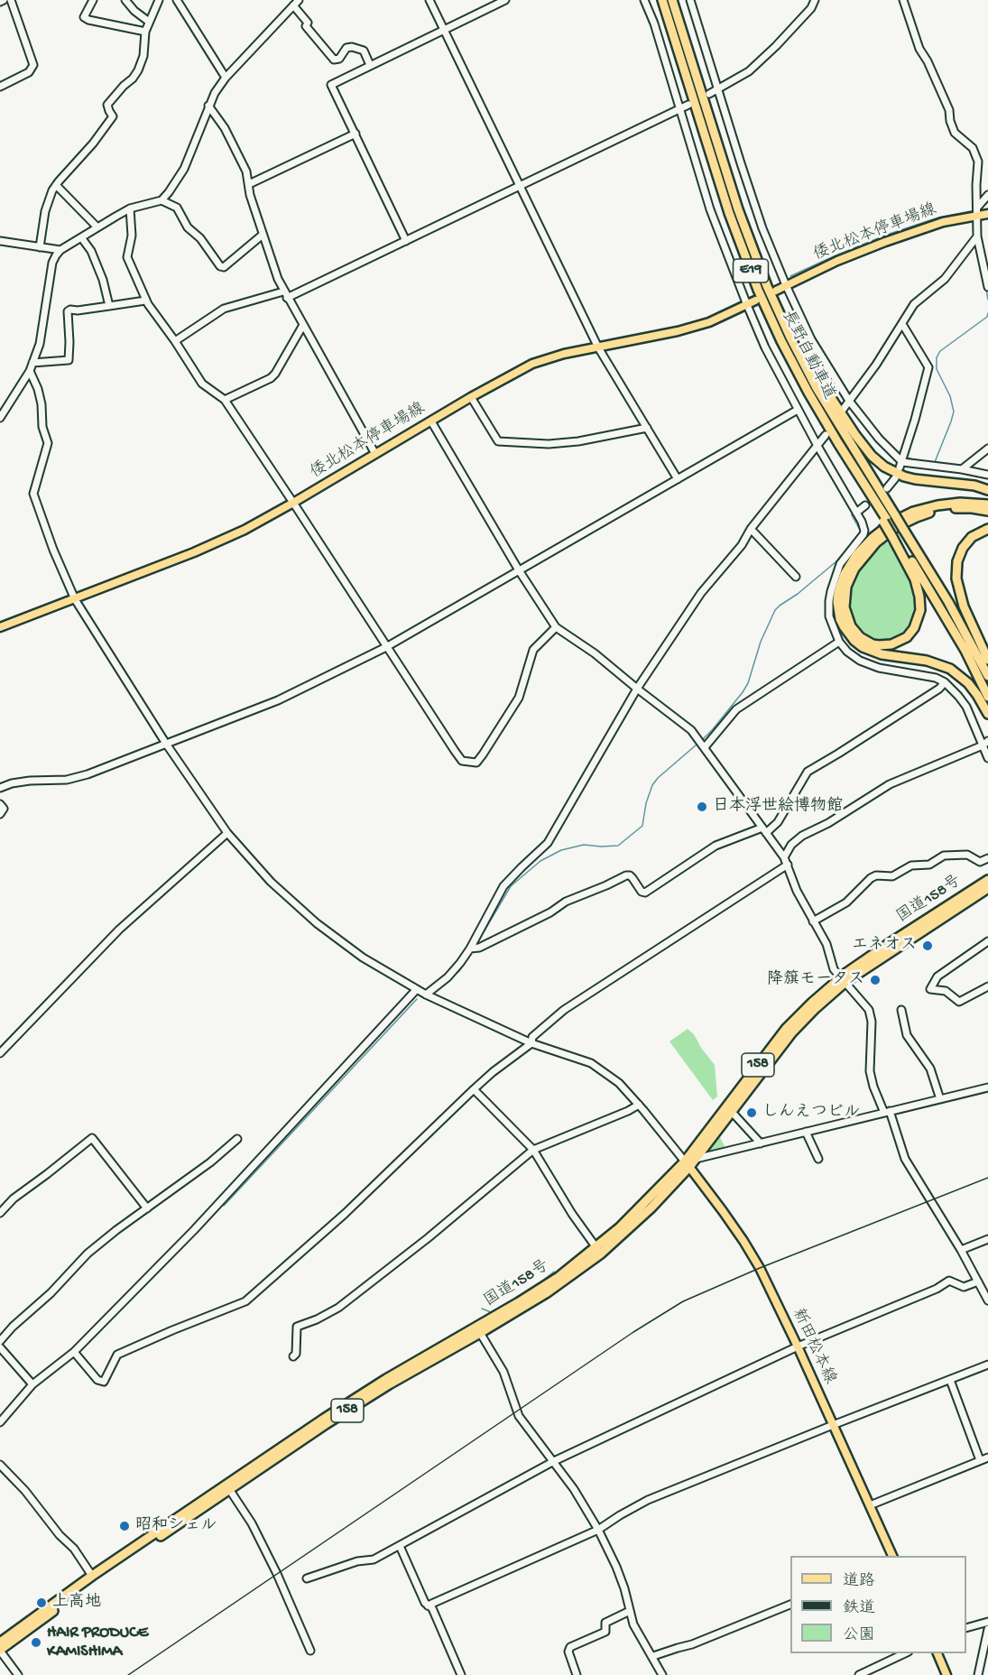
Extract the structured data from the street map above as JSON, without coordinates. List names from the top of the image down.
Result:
{
  "streets": {
    "highway": [
      "E19",
      "長野自動車道",
      "国道158号",
      "158"
    ],
    "main road": ["倭北松本停車場線", "新田松本線"]
  },
  "crossings": [
    ["国道158号", "新田松本線"]
  ],
  "places": [
    "日本浮世絵博物館",
    "エネオス",
    "降簱モータス",
    "しんえつビル",
    "昭和シェル",
    "上高地",
    "HAIR PRODUCE KAMISHIMA"
  ],
  "legend": ["道路", "鉄道", "公園"]
}
